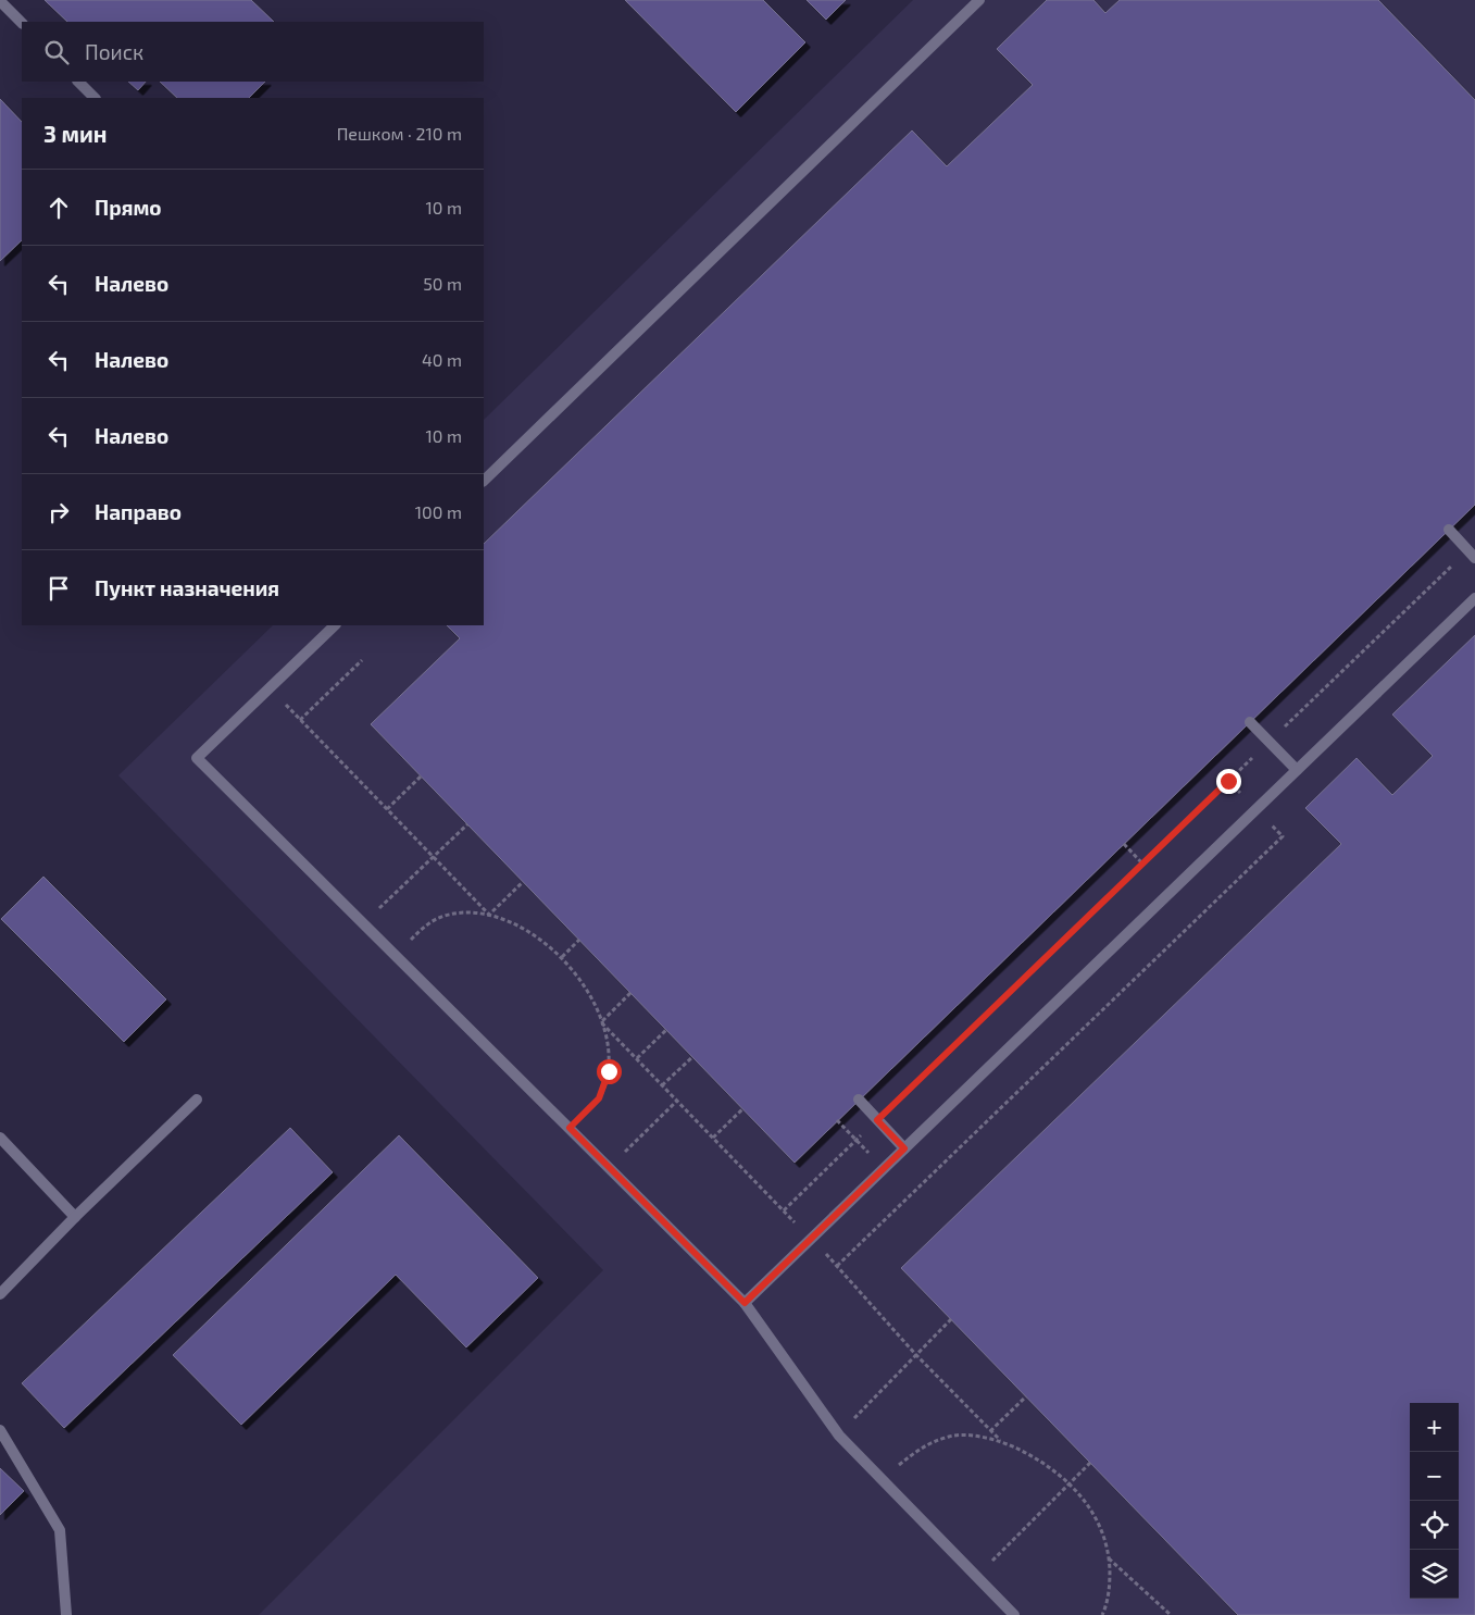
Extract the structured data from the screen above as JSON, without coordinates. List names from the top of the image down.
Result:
{
  "page": {
    "search": "Поиск",
    "heading": ["3 мин", "Пешком · 210 m"],
    "list": [
      ["Прямо", "10 m"],
      ["Налево", "50 m"],
      ["Налево", "40 m"],
      ["Налево", "10 m"],
      ["Направо", "100 m"],
      "Пункт назначения"
    ],
    "map_buttons": ["+", "−"]
  }
}
